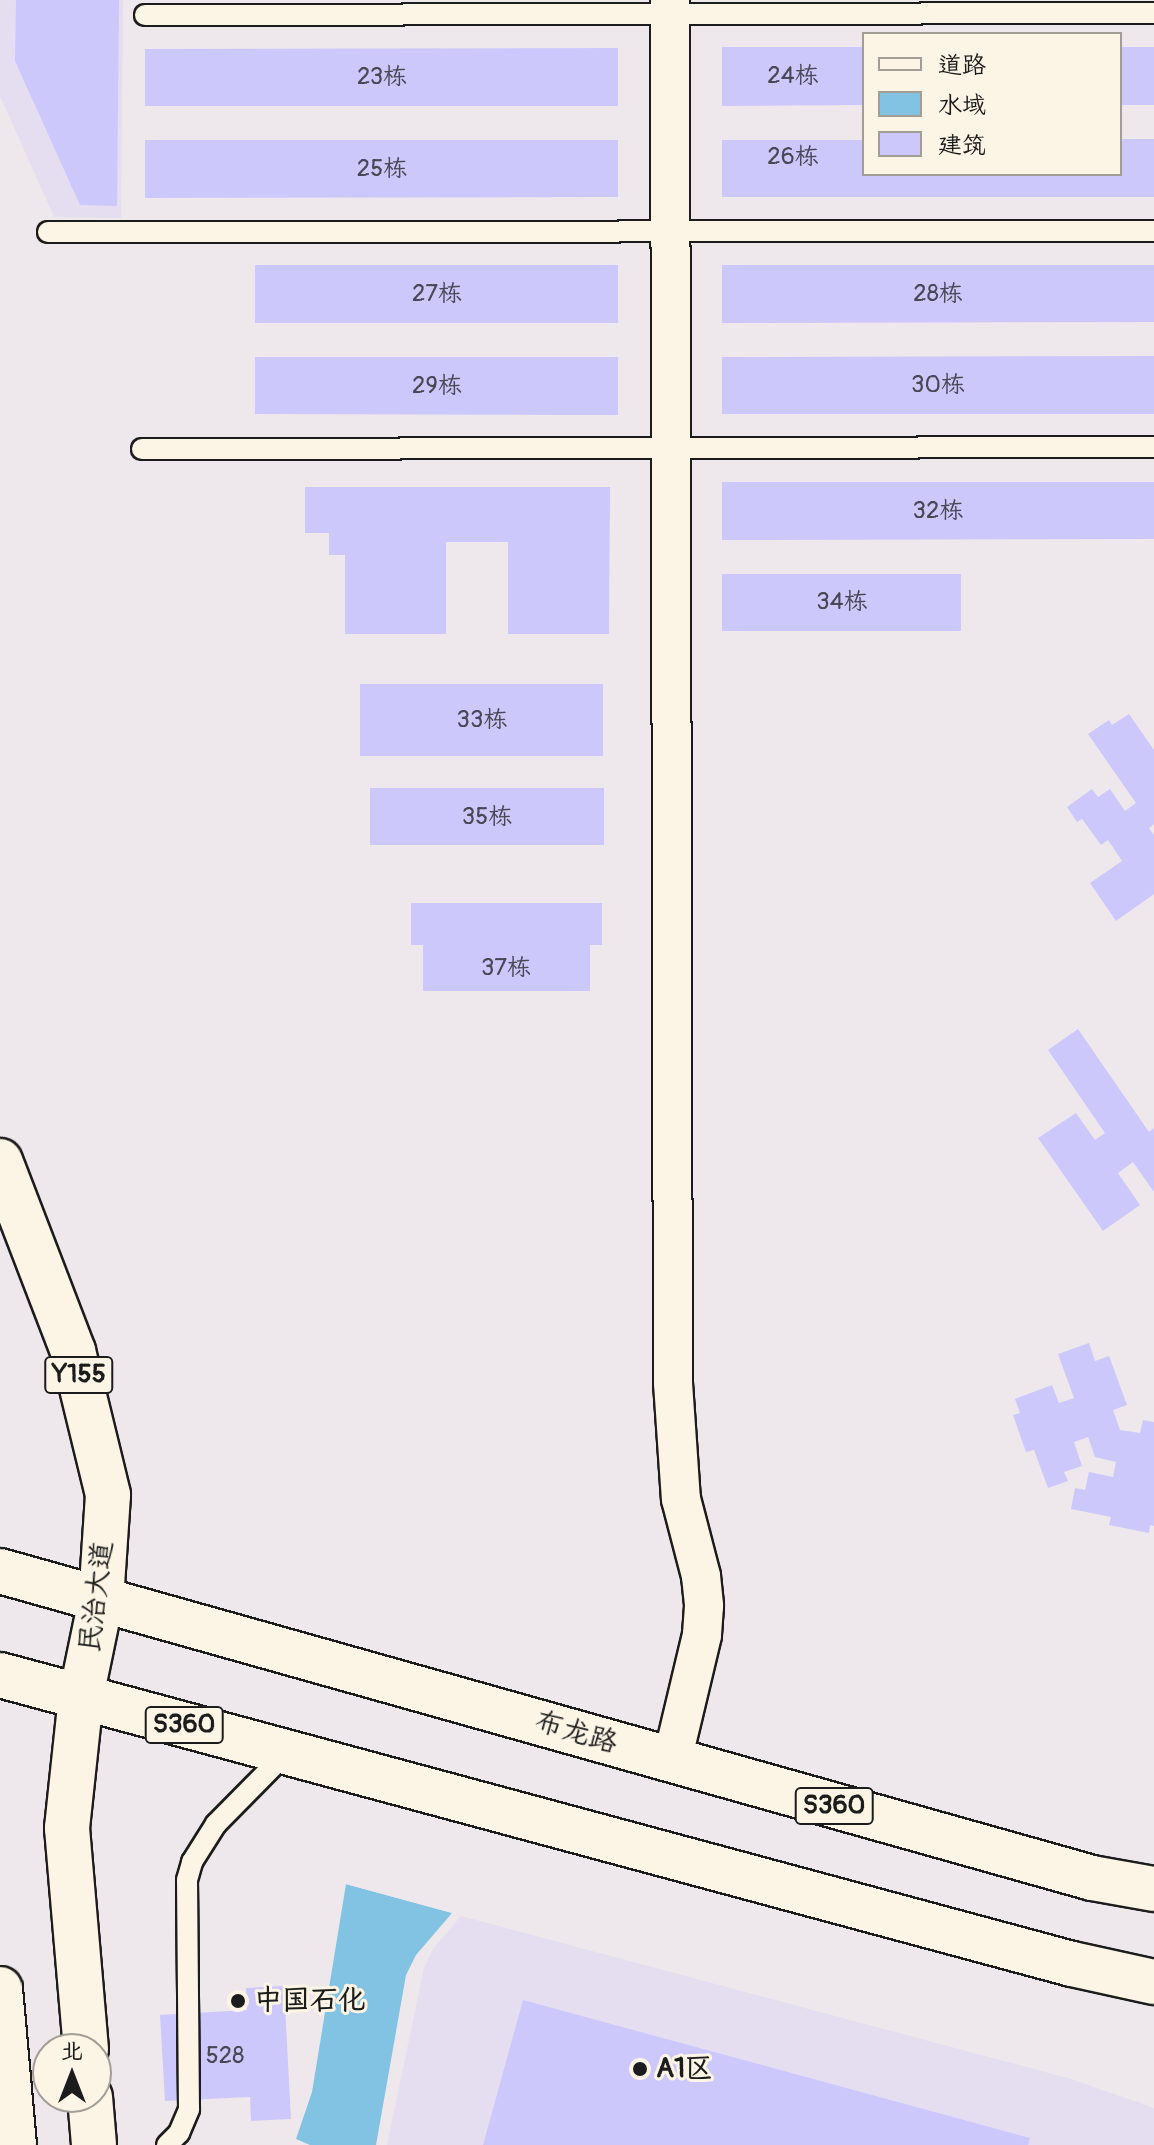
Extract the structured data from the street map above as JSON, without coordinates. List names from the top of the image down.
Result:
{
  "streets": {
    "main road": [
      "Y155",
      "民治大道",
      "S360",
      "布龙路"
    ]
  },
  "crossings": [
    ["民治大道", "S360"],
    ["民治大道", "布龙路"]
  ],
  "places": ["中国石化", "A1区"],
  "house_numbers": [
    "24栋",
    "23栋",
    "26栋",
    "25栋",
    "27栋",
    "28栋",
    "30栋",
    "29栋",
    "32栋",
    "34栋",
    "33栋",
    "35栋",
    "37栋",
    "528"
  ],
  "legend": ["道路", "水域", "建筑"],
  "north": "top"
}
